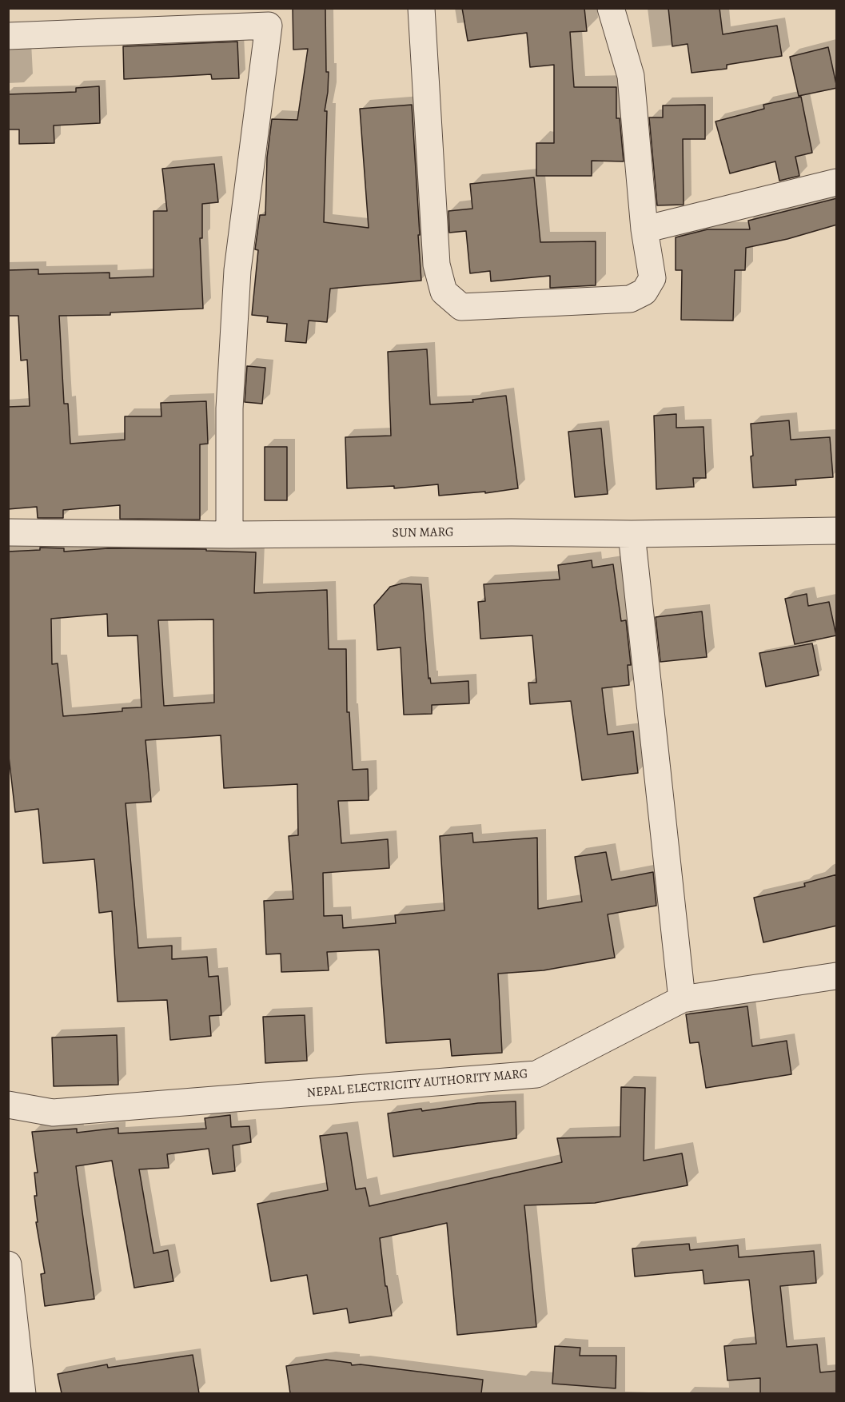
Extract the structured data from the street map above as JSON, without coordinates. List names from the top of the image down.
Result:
{
  "streets": {
    "street": ["SUN MARG", "NEPAL ELECTRICITY AUTHORITY MARG"]
  }
}
